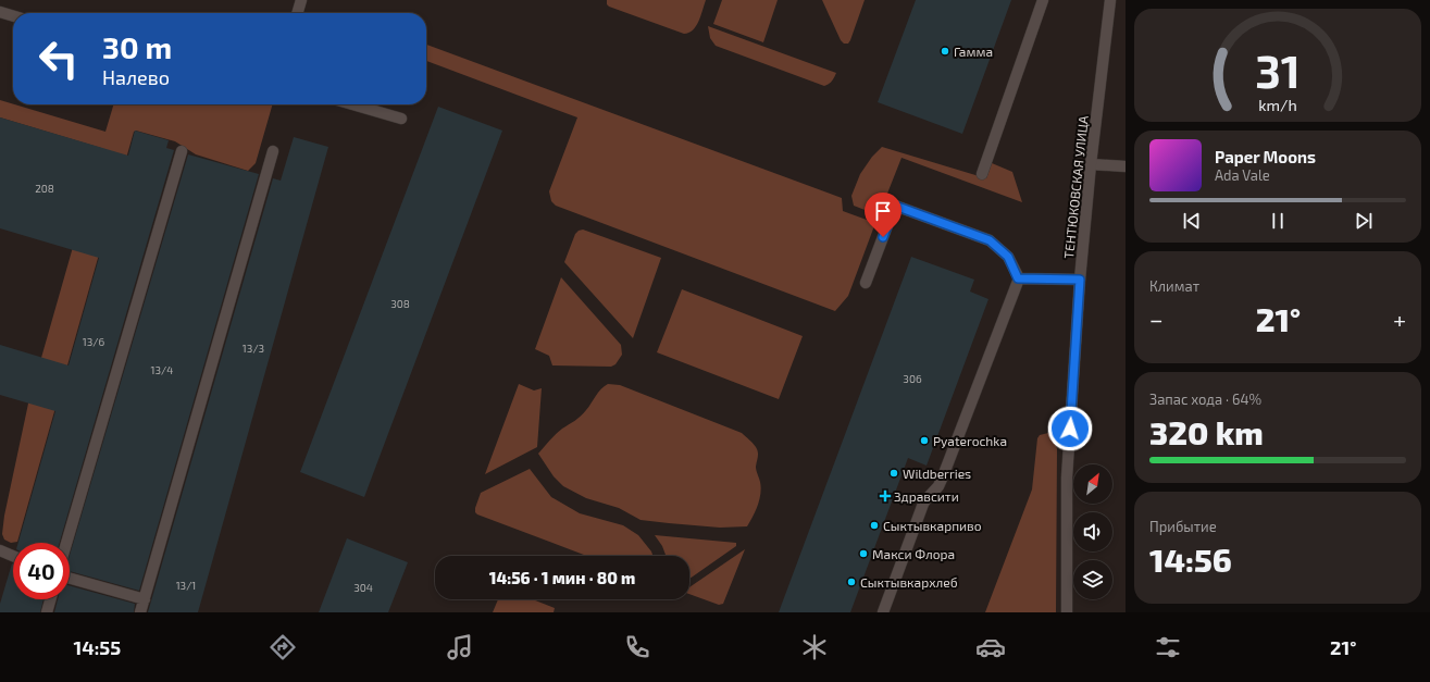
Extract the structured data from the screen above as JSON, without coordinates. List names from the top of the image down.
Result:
{
  "streets": {
    "street": ["ТЕНТЮКОВСКАЯ УЛИЦА"]
  },
  "places": {
    "other": [
      "Гамма",
      "Pyaterochka",
      "Wildberries",
      "Сыктывкарпиво",
      "Макси Флора",
      "Сыктывкархлеб"
    ],
    "health": ["Здравсити"]
  },
  "house_numbers": [
    "208",
    "308",
    "13/6",
    "13/3",
    "13/4",
    "306",
    "13/1",
    "304"
  ],
  "north": "top right",
  "page": {
    "turn": ["30 m", "Налево"],
    "song": ["Paper Moons", "Ada Vale"],
    "tile": [
      "Климат",
      ["Запас хода · 64%", "320 km"],
      ["Прибытие", "14:56"]
    ],
    "heat": ["−", "21°", "+"],
    "limit": "40",
    "trip": "14:56 · 1 мин · 80 m",
    "tabs": ["14:55", "21°"],
    "gauge": ["31", "km/h"]
  }
}
